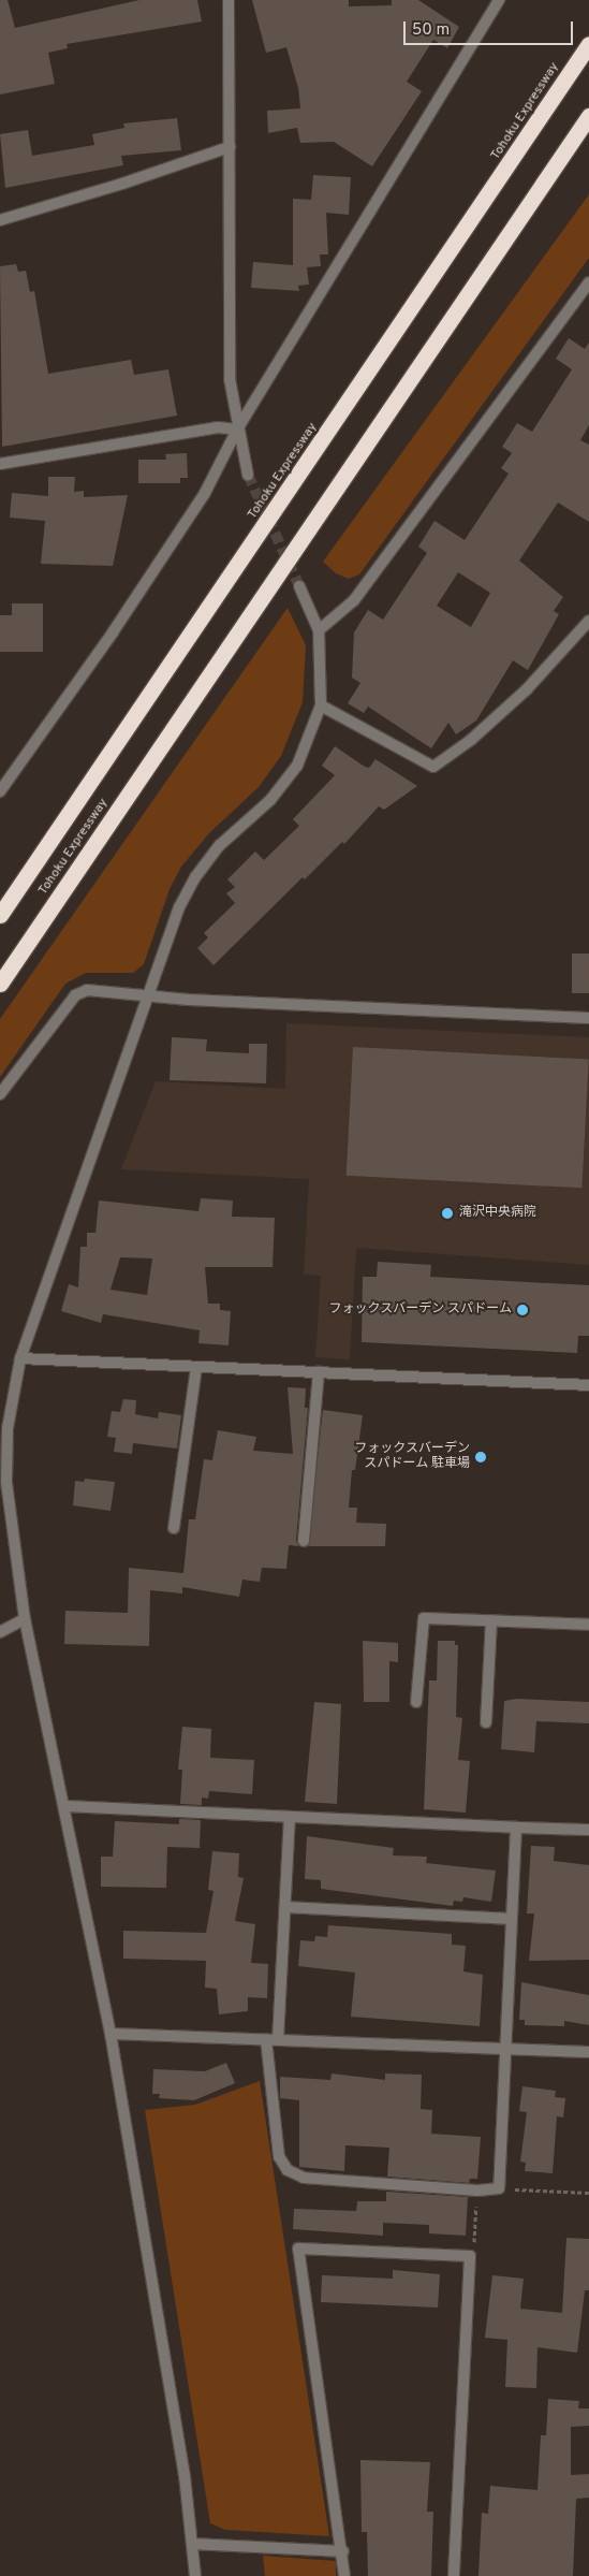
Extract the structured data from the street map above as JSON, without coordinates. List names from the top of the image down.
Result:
{
  "streets": {
    "highway": ["Tohoku Expressway"]
  },
  "places": ["滝沢中央病院", "フォックスバーデン スパドーム", "フォックスバーデン スパドーム 駐車場"],
  "scale_bar": "50 m"
}
